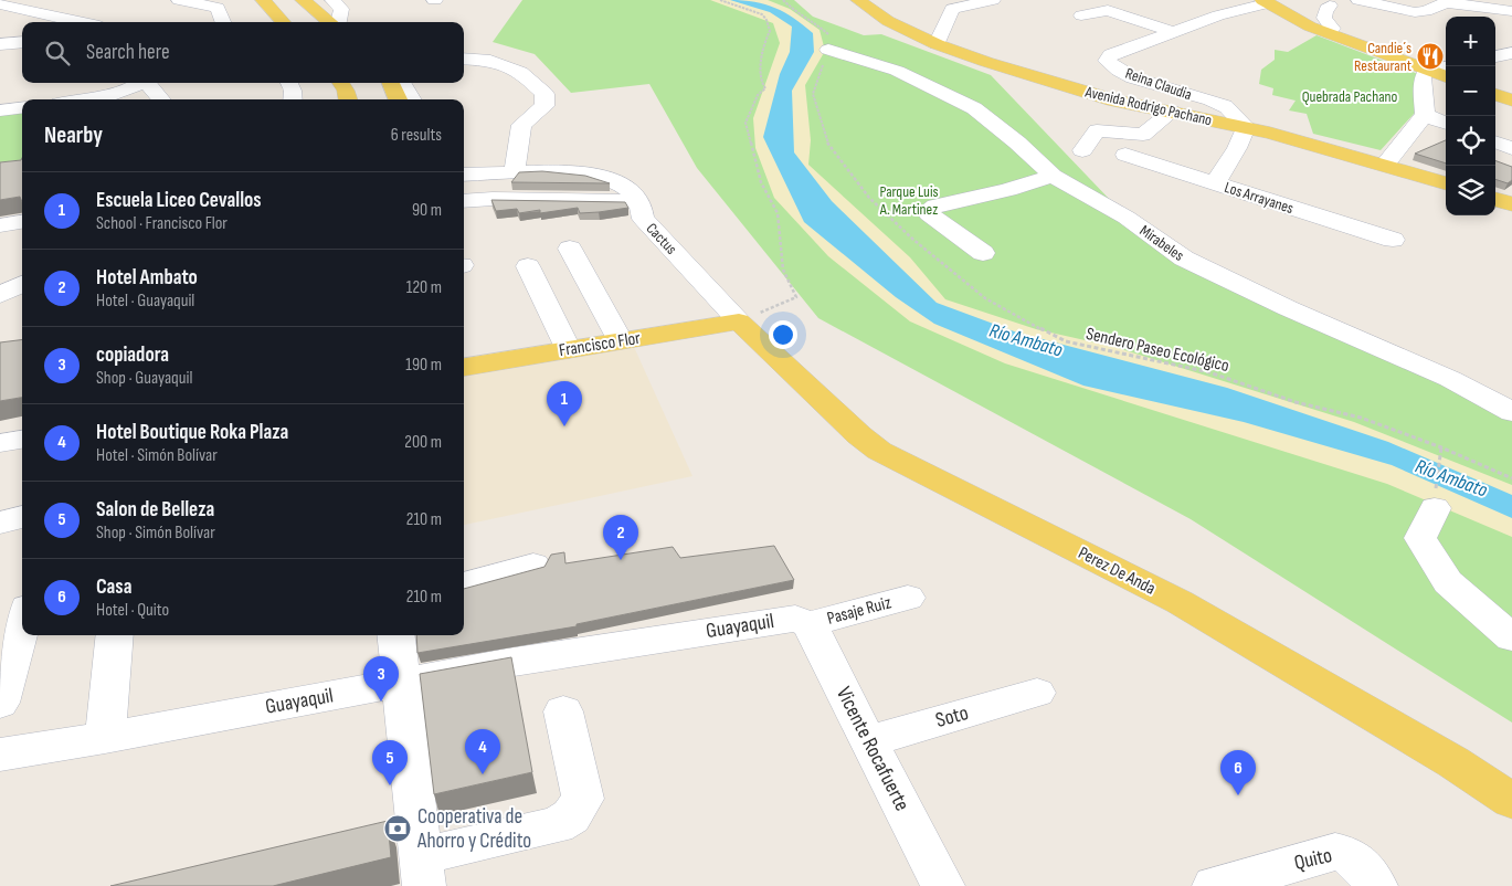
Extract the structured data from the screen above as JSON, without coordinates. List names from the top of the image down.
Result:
{
  "streets": {
    "main road": ["Avenida Rodrigo Pachano", "Francisco Flor", "Perez De Anda"],
    "street": [
      "Reina Claudia",
      "Los Arrayanes",
      "Cactus",
      "Mirabeles",
      "Pasaje Ruiz",
      "Guayaquil",
      "Soto",
      "Vicente Rocafuerte",
      "Quito"
    ],
    "path": ["Sendero Paseo Ecológico"]
  },
  "crossings": [
    ["Reina Claudia", "Avenida Rodrigo Pachano"],
    ["Cactus", "Francisco Flor"],
    ["Cactus", "Perez De Anda"],
    ["Mirabeles", "Sendero Paseo Ecológico"],
    ["Francisco Flor", "Perez De Anda"],
    ["Pasaje Ruiz", "Guayaquil"],
    ["Pasaje Ruiz", "Vicente Rocafuerte"],
    ["Guayaquil", "Vicente Rocafuerte"],
    ["Soto", "Vicente Rocafuerte"]
  ],
  "water": ["Río Ambato"],
  "parks": ["Quebrada Pachano", "Parque Luis A. Martinez"],
  "places": {
    "restaurant": ["Candie´s Restaurant"],
    "bank": ["Cooperativa de Ahorro y Crédito"]
  },
  "page": {
    "map_buttons": ["+", "−"],
    "search": "Search here",
    "heading": ["Nearby", "6 results"],
    "list": [
      {
        "mark": "1",
        "name": "Escuela Liceo Cevallos",
        "note": "School · Francisco Flor",
        "value": "90 m"
      },
      {
        "mark": "2",
        "name": "Hotel Ambato",
        "note": "Hotel · Guayaquil",
        "value": "120 m"
      },
      {
        "mark": "3",
        "name": "copiadora",
        "note": "Shop · Guayaquil",
        "value": "190 m"
      },
      {
        "mark": "4",
        "name": "Hotel Boutique Roka Plaza",
        "note": "Hotel · Simón Bolívar",
        "value": "200 m"
      },
      {
        "mark": "5",
        "name": "Salon de Belleza",
        "note": "Shop · Simón Bolívar",
        "value": "210 m"
      },
      {
        "mark": "6",
        "name": "Casa",
        "note": "Hotel · Quito",
        "value": "210 m"
      }
    ],
    "pins": [
      "1",
      "2",
      "3",
      "4",
      "5",
      "6"
    ]
  }
}
